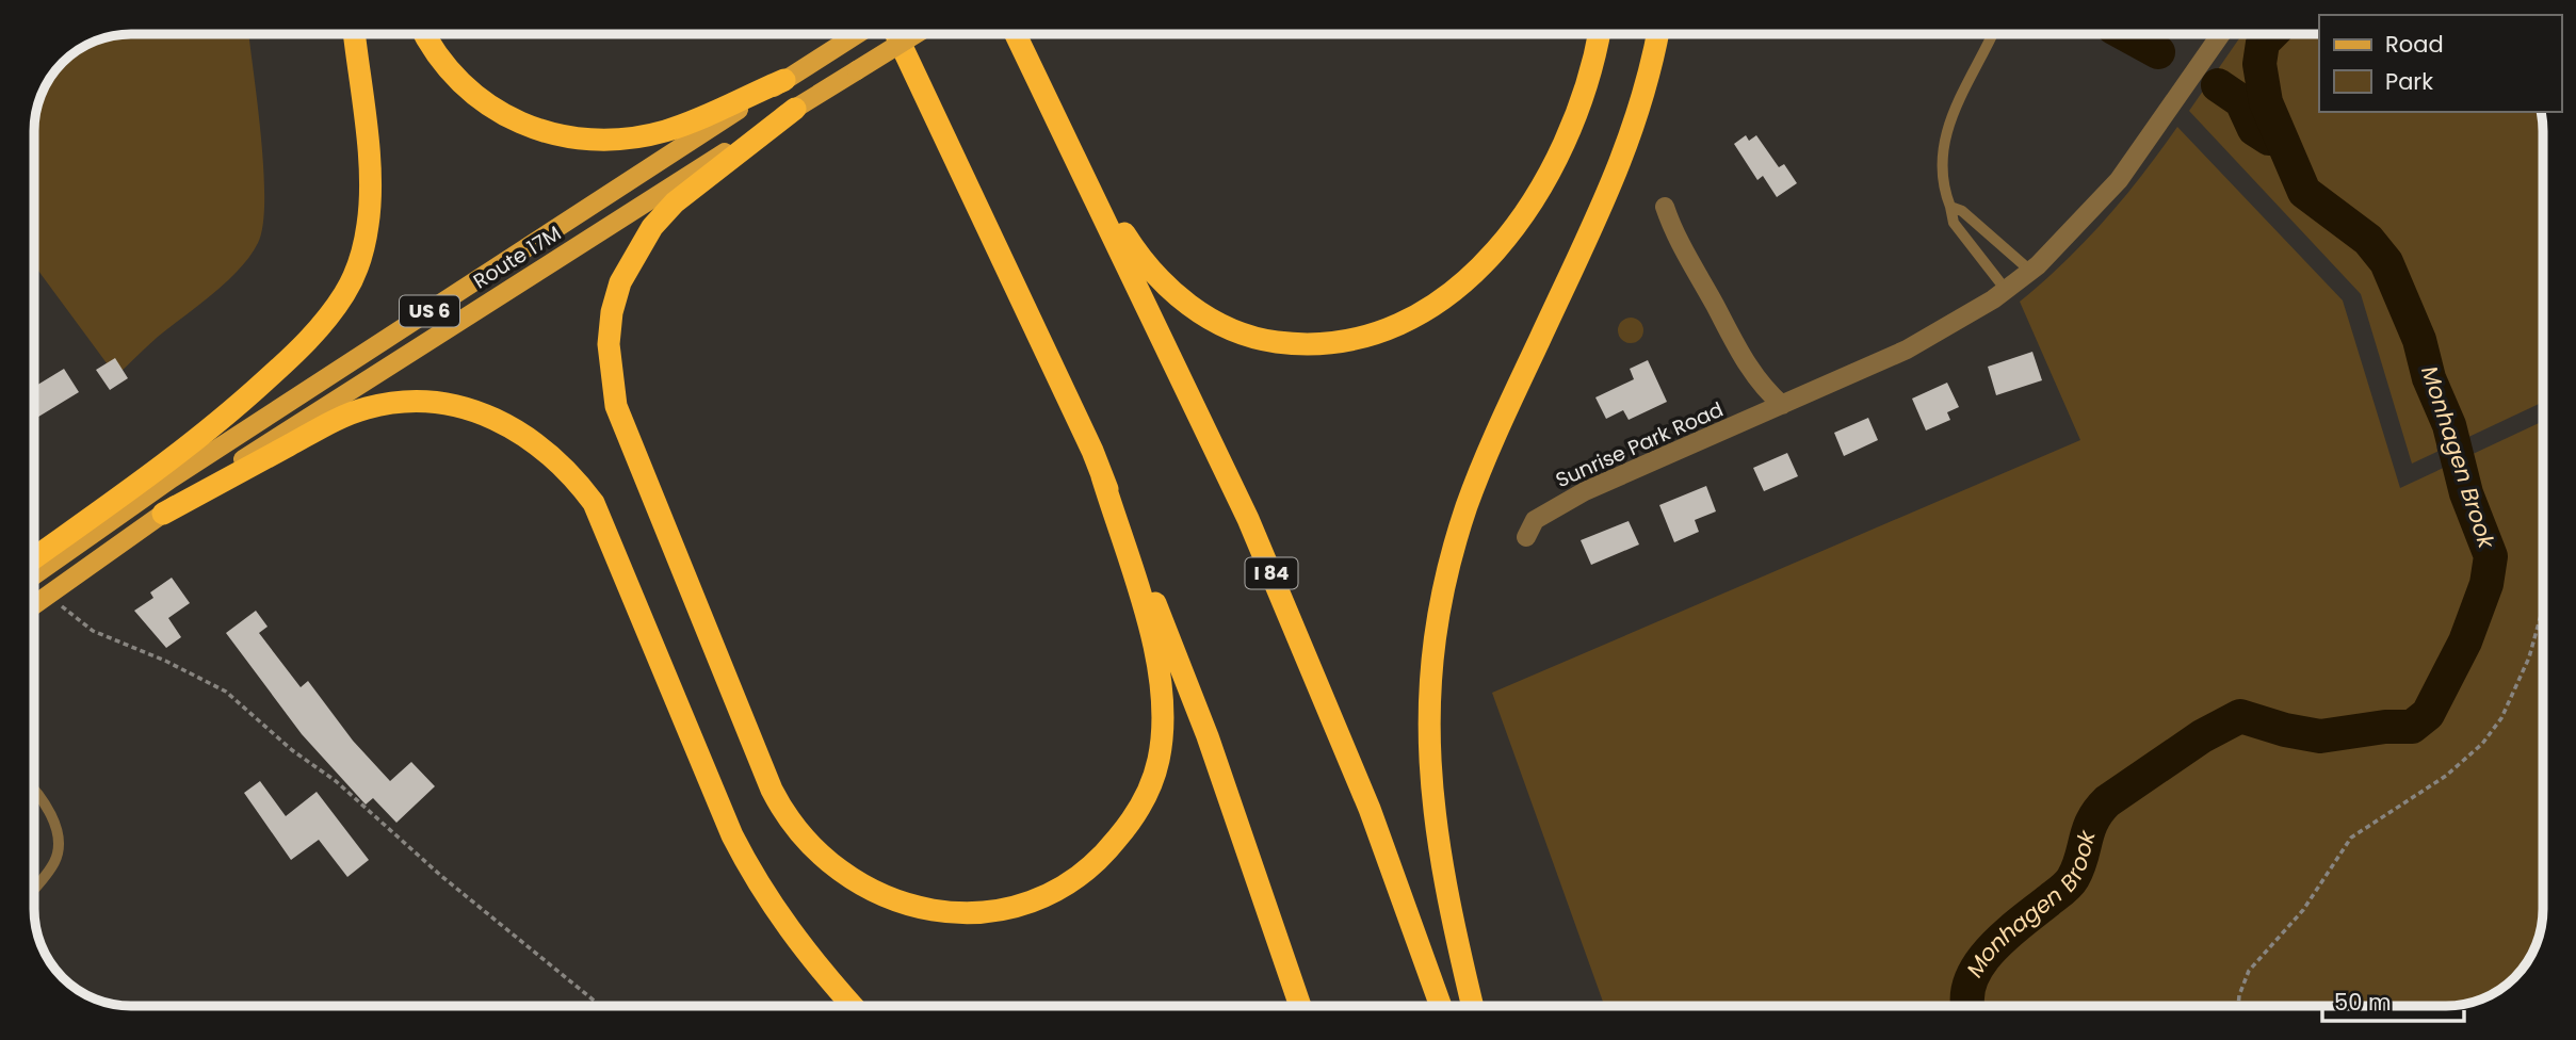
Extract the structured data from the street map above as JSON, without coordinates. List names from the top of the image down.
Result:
{
  "streets": {
    "highway": ["I 84"],
    "main road": ["Route 17M", "US 6"],
    "street": ["Sunrise Park Road"]
  },
  "water": ["Monhagen Brook"],
  "legend": ["Road", "Park"],
  "scale_bar": "50 m"
}
